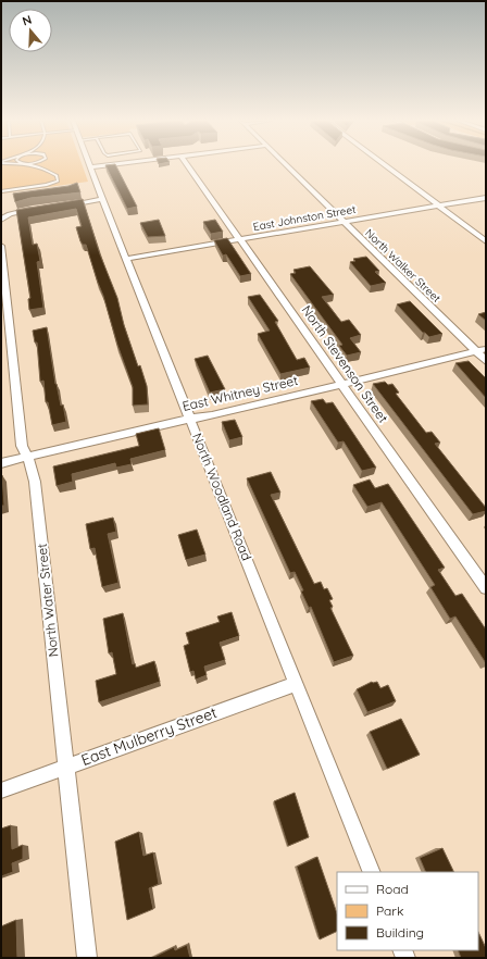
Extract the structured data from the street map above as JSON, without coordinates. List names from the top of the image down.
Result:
{
  "streets": {
    "street": [
      "East Johnston Street",
      "North Walker Street",
      "North Stevenson Street",
      "East Whitney Street",
      "North Woodland Road",
      "North Water Street",
      "East Mulberry Street"
    ]
  },
  "crossings": [
    ["East Johnston Street", "North Walker Street"],
    ["East Johnston Street", "North Stevenson Street"],
    ["East Johnston Street", "North Woodland Road"],
    ["North Walker Street", "East Whitney Street"],
    ["North Stevenson Street", "East Whitney Street"],
    ["East Whitney Street", "North Woodland Road"],
    ["East Whitney Street", "North Water Street"],
    ["North Woodland Road", "East Mulberry Street"],
    ["North Water Street", "East Mulberry Street"]
  ],
  "legend": ["Road", "Park", "Building"],
  "north": "top"
}
